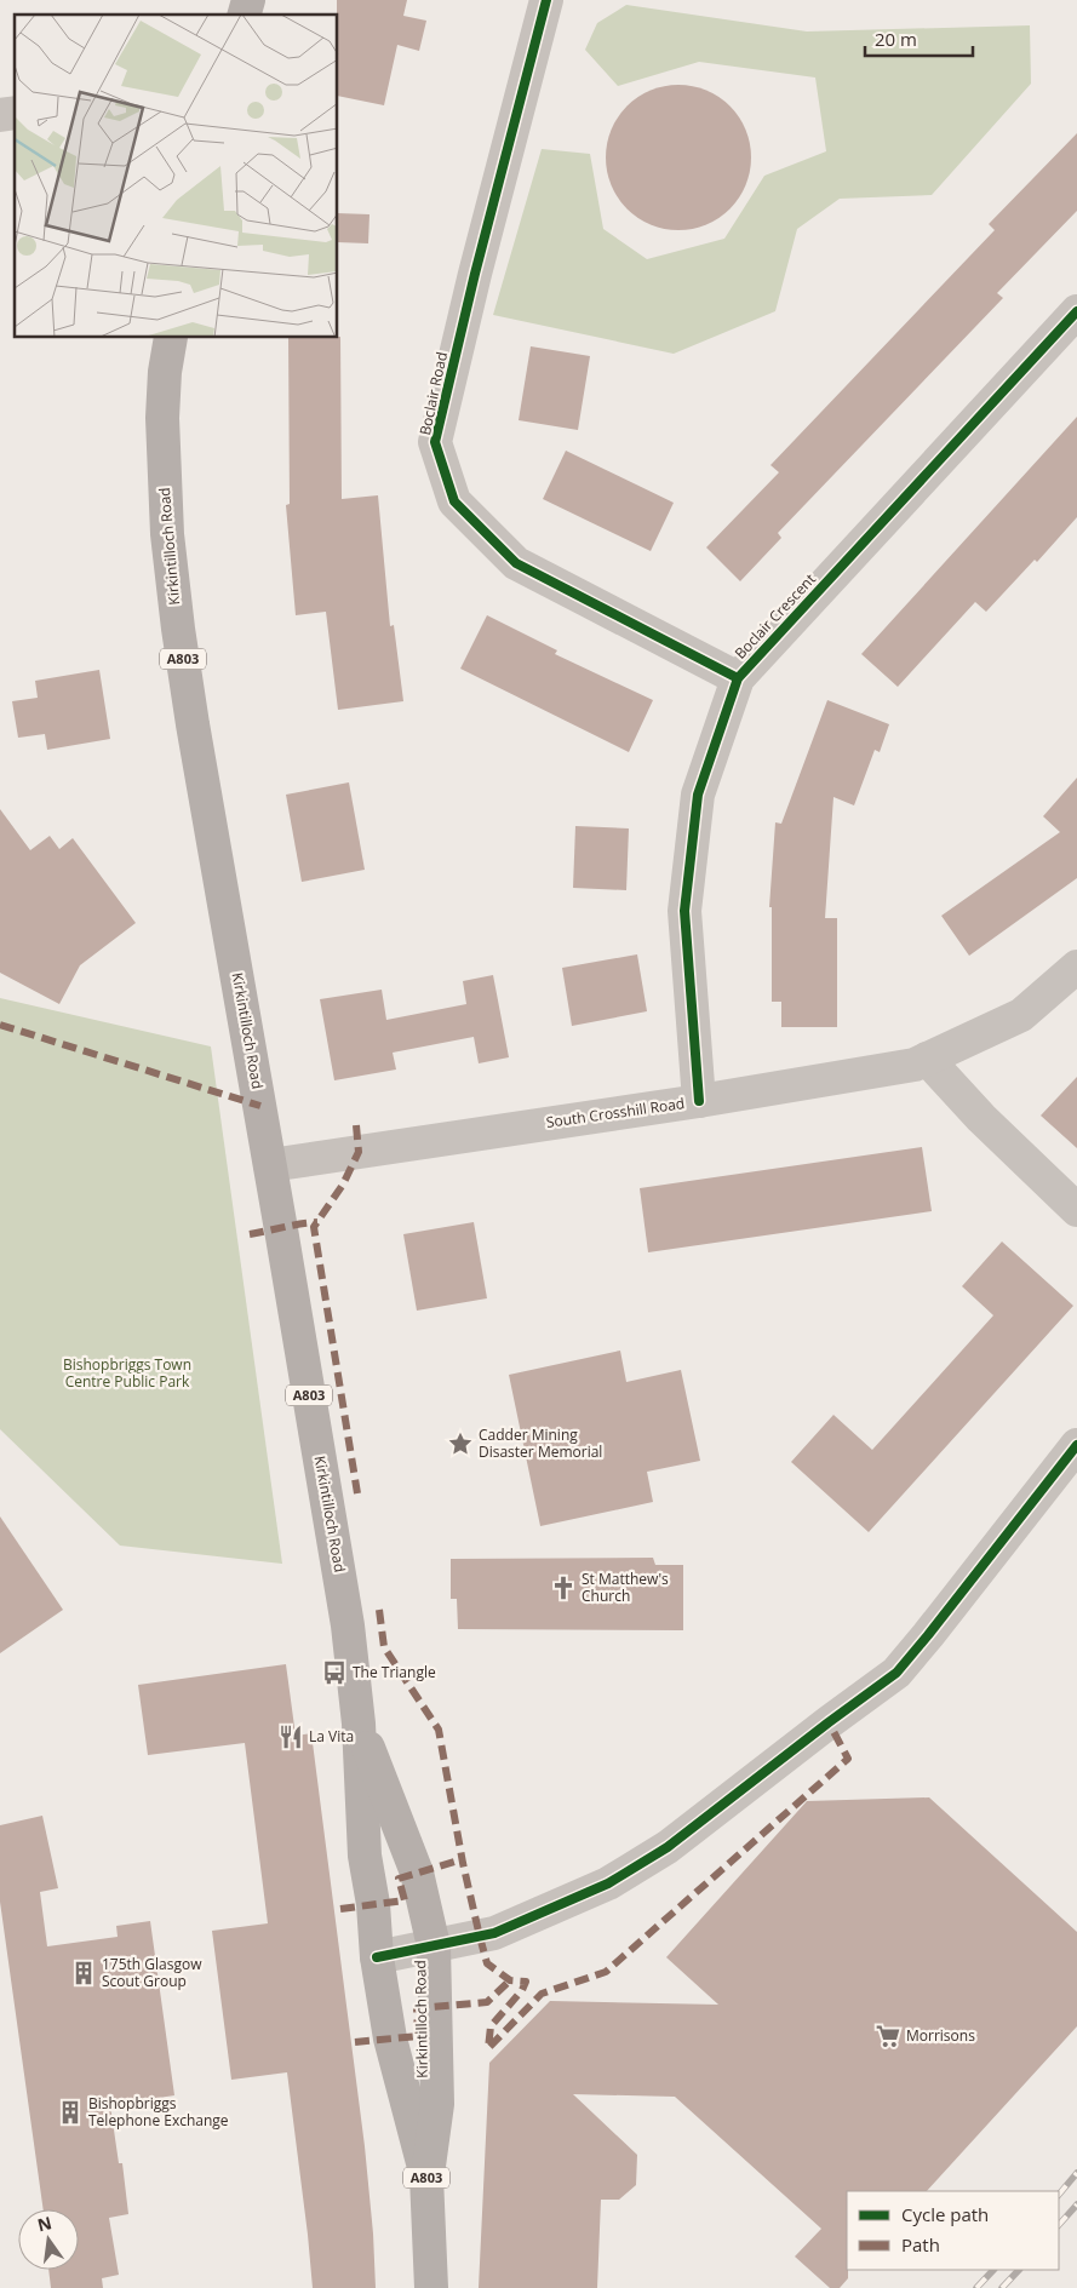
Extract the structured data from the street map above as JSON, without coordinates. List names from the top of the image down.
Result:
{
  "streets": {
    "main road": ["Kirkintilloch Road", "A803"],
    "street": ["Boclair Road", "Boclair Crescent", "South Crosshill Road"]
  },
  "crossings": [
    ["Boclair Road", "Boclair Crescent"],
    ["Kirkintilloch Road", "South Crosshill Road"],
    ["Boclair Crescent", "South Crosshill Road"]
  ],
  "parks": ["Bishopbriggs Town Centre Public Park"],
  "places": {
    "place": ["Cadder Mining Disaster Memorial"],
    "church": ["St Matthew's Church"],
    "bus stop": ["The Triangle"],
    "restaurant": ["La Vita"],
    "building": ["175th Glasgow Scout Group", "Bishopbriggs Telephone Exchange"],
    "supermarket": ["Morrisons"]
  },
  "legend": ["Cycle path", "Path"],
  "scale_bar": "20 m",
  "north": "top"
}
